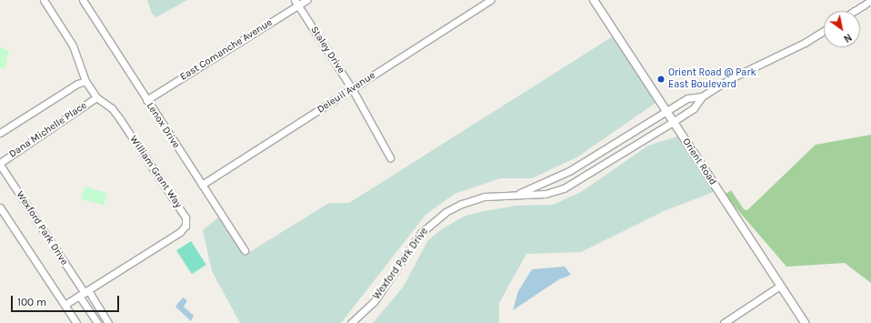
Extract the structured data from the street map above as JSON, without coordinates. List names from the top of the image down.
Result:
{
  "streets": {
    "street": [
      "East Comanche Avenue",
      "Staley Drive",
      "Deleuil Avenue",
      "Lenox Drive",
      "Dana Michelle Place",
      "Orient Road",
      "William Grant Way",
      "Wexford Park Drive"
    ]
  },
  "crossings": [
    ["East Comanche Avenue", "Staley Drive"],
    ["East Comanche Avenue", "Lenox Drive"],
    ["Staley Drive", "Deleuil Avenue"],
    ["Deleuil Avenue", "Lenox Drive"],
    ["Dana Michelle Place", "William Grant Way"],
    ["Dana Michelle Place", "Wexford Park Drive"],
    ["Orient Road", "Wexford Park Drive"],
    ["William Grant Way", "Wexford Park Drive"]
  ],
  "places": ["Orient Road @ Park East Boulevard"],
  "scale_bar": "100 m",
  "north": "bottom right"
}
